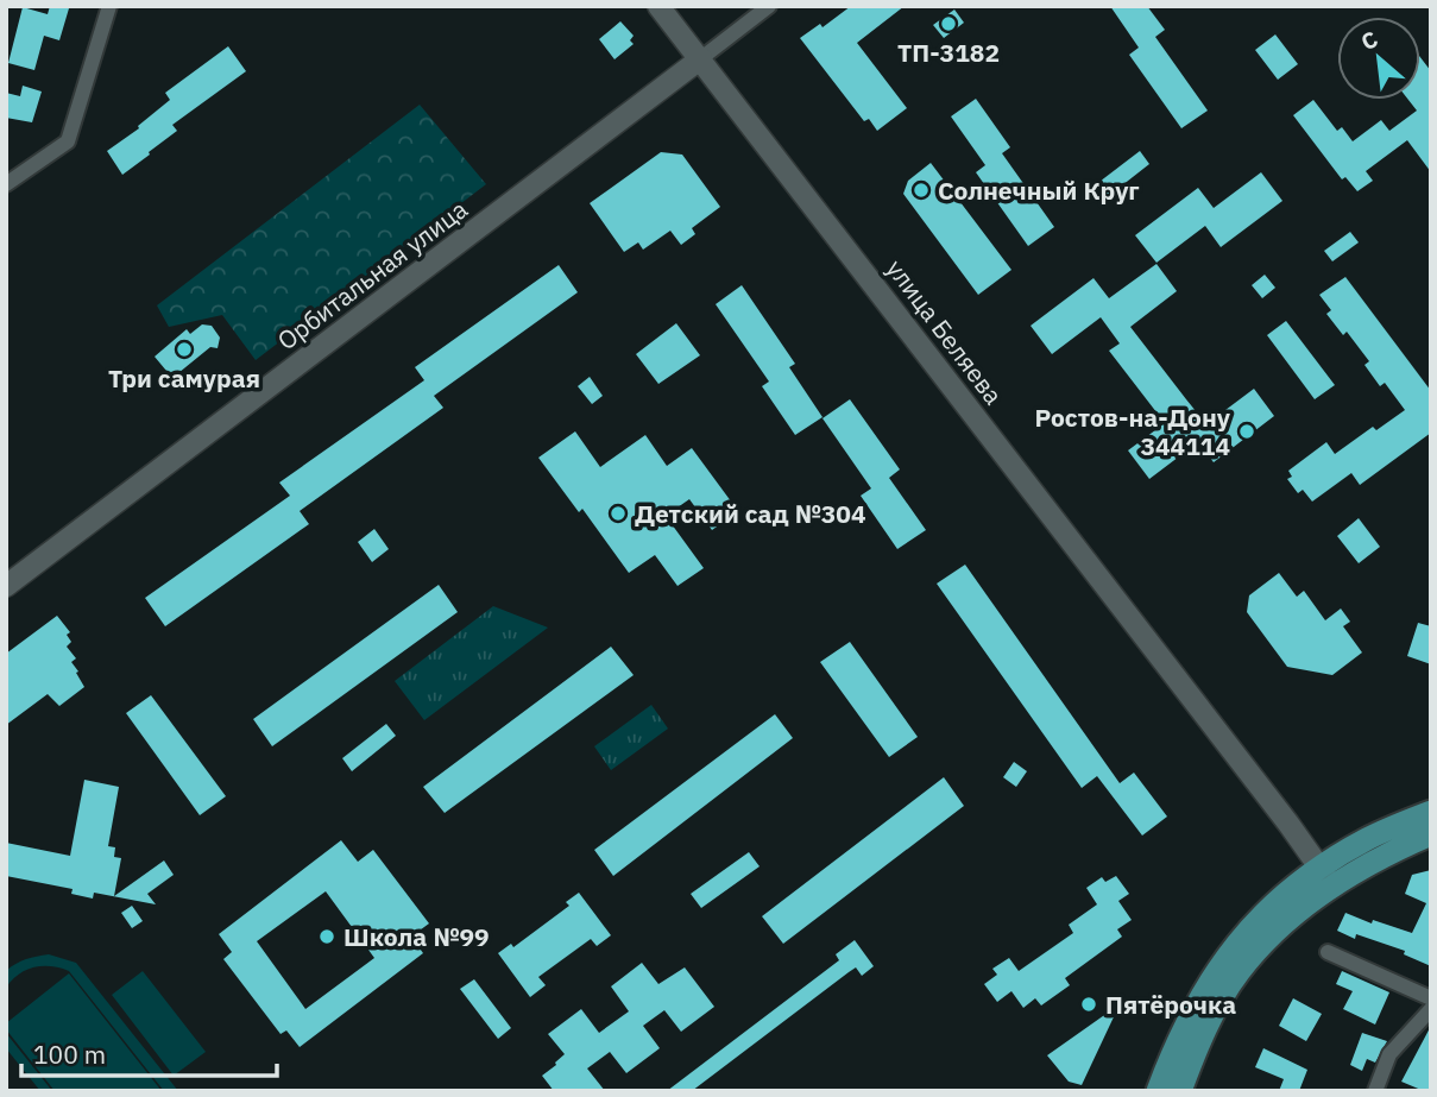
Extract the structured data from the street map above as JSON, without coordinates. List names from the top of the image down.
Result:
{
  "streets": {
    "main road": ["Орбитальная улица", "улица Беляева"]
  },
  "crossings": [
    ["Орбитальная улица", "улица Беляева"]
  ],
  "places": [
    "ТП-3182",
    "Солнечный Круг",
    "Три самурая",
    "Ростов-на-Дону 344114",
    "Детский сад №304",
    "Школа №99",
    "Пятёрочка"
  ],
  "scale_bar": "100 m",
  "north": "top left"
}
